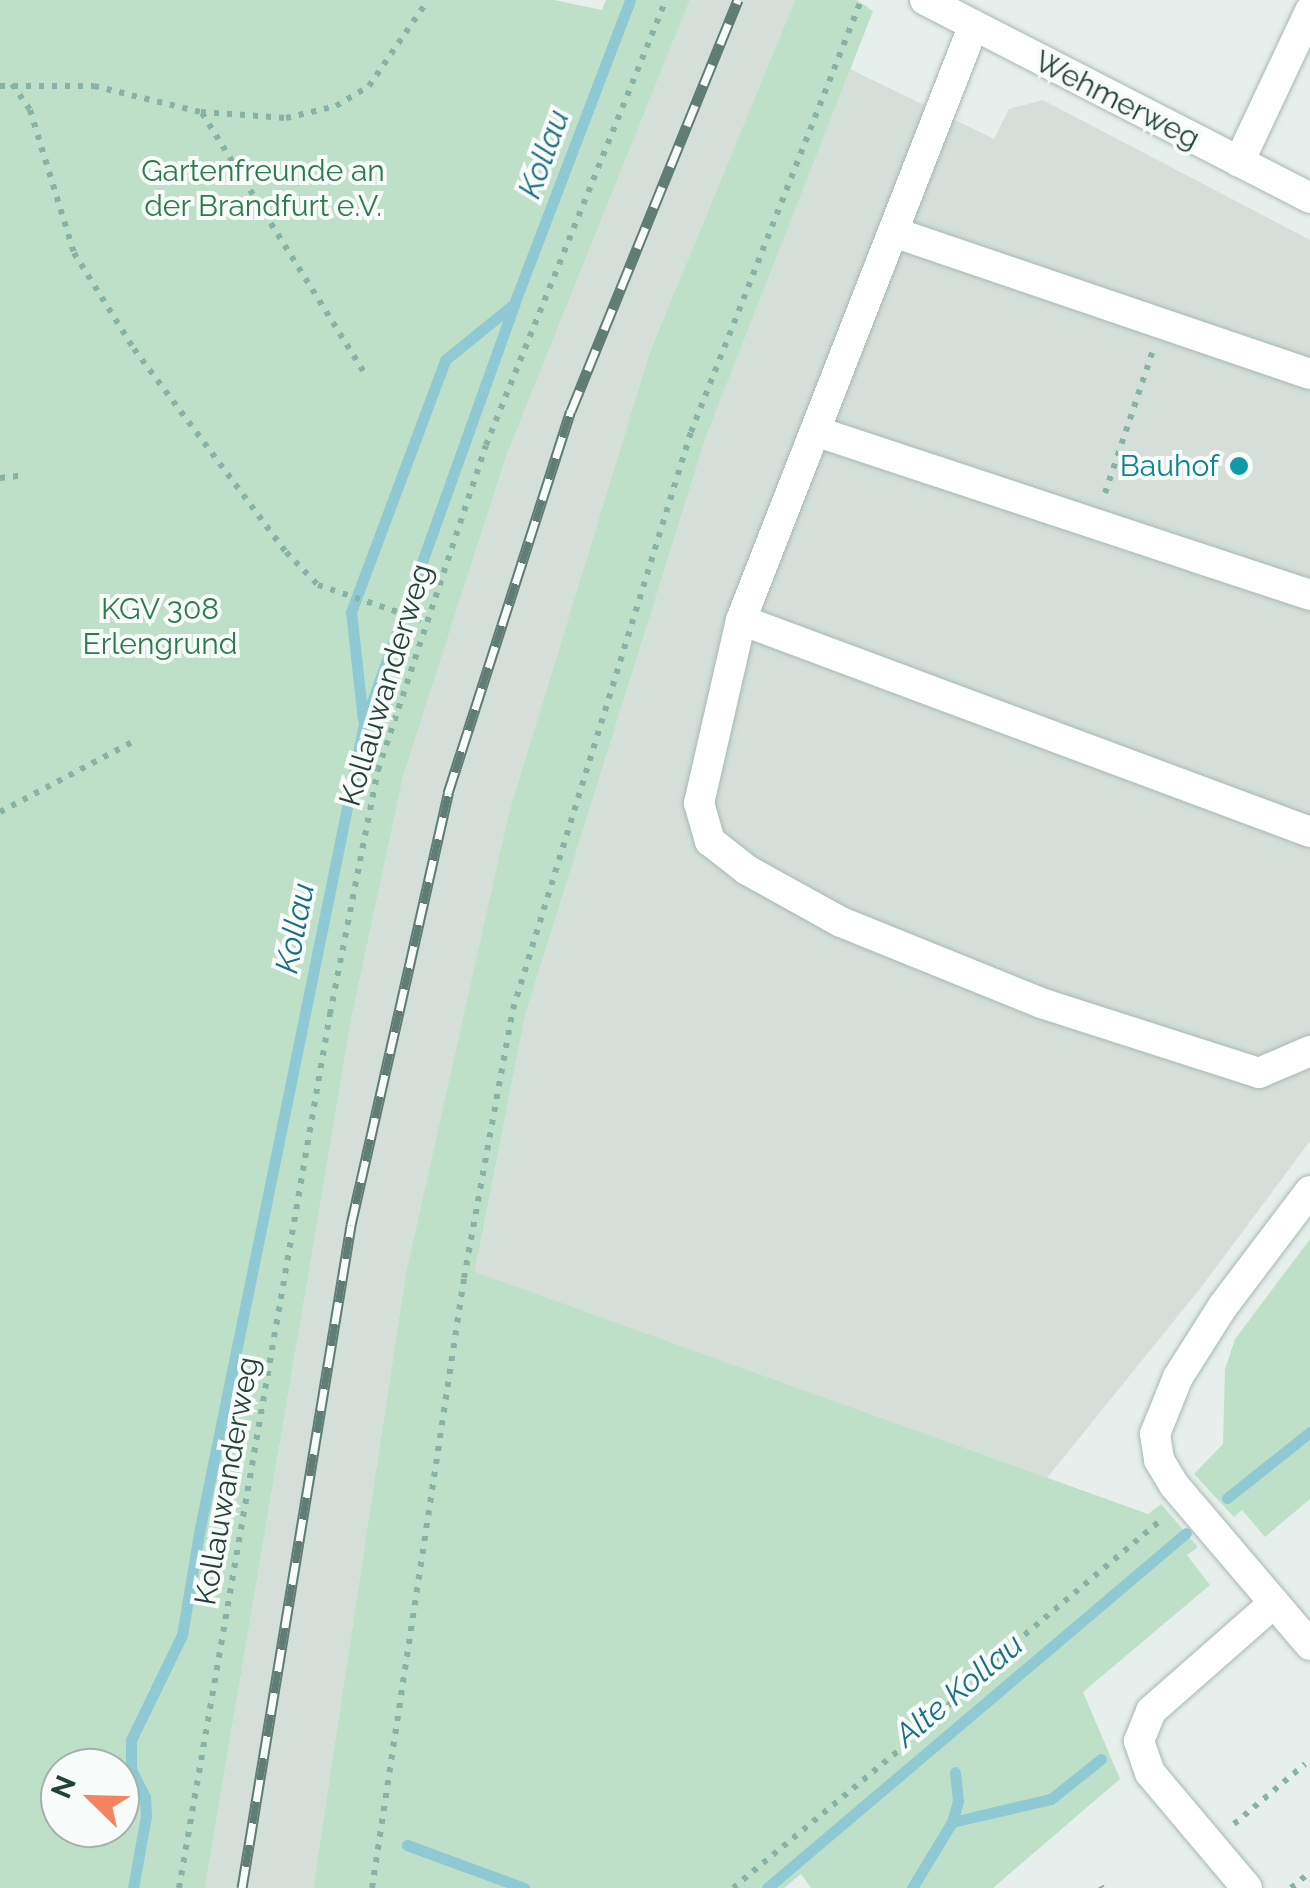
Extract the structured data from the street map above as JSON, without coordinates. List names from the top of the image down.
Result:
{
  "streets": {
    "street": ["Wehmerweg"],
    "path": ["Kollauwanderweg"]
  },
  "water": ["Kollau", "Alte Kollau"],
  "parks": ["Gartenfreunde an der Brandfurt e.V.", "KGV 308 Erlengrund"],
  "places": ["Bauhof"],
  "north": "top left"
}
